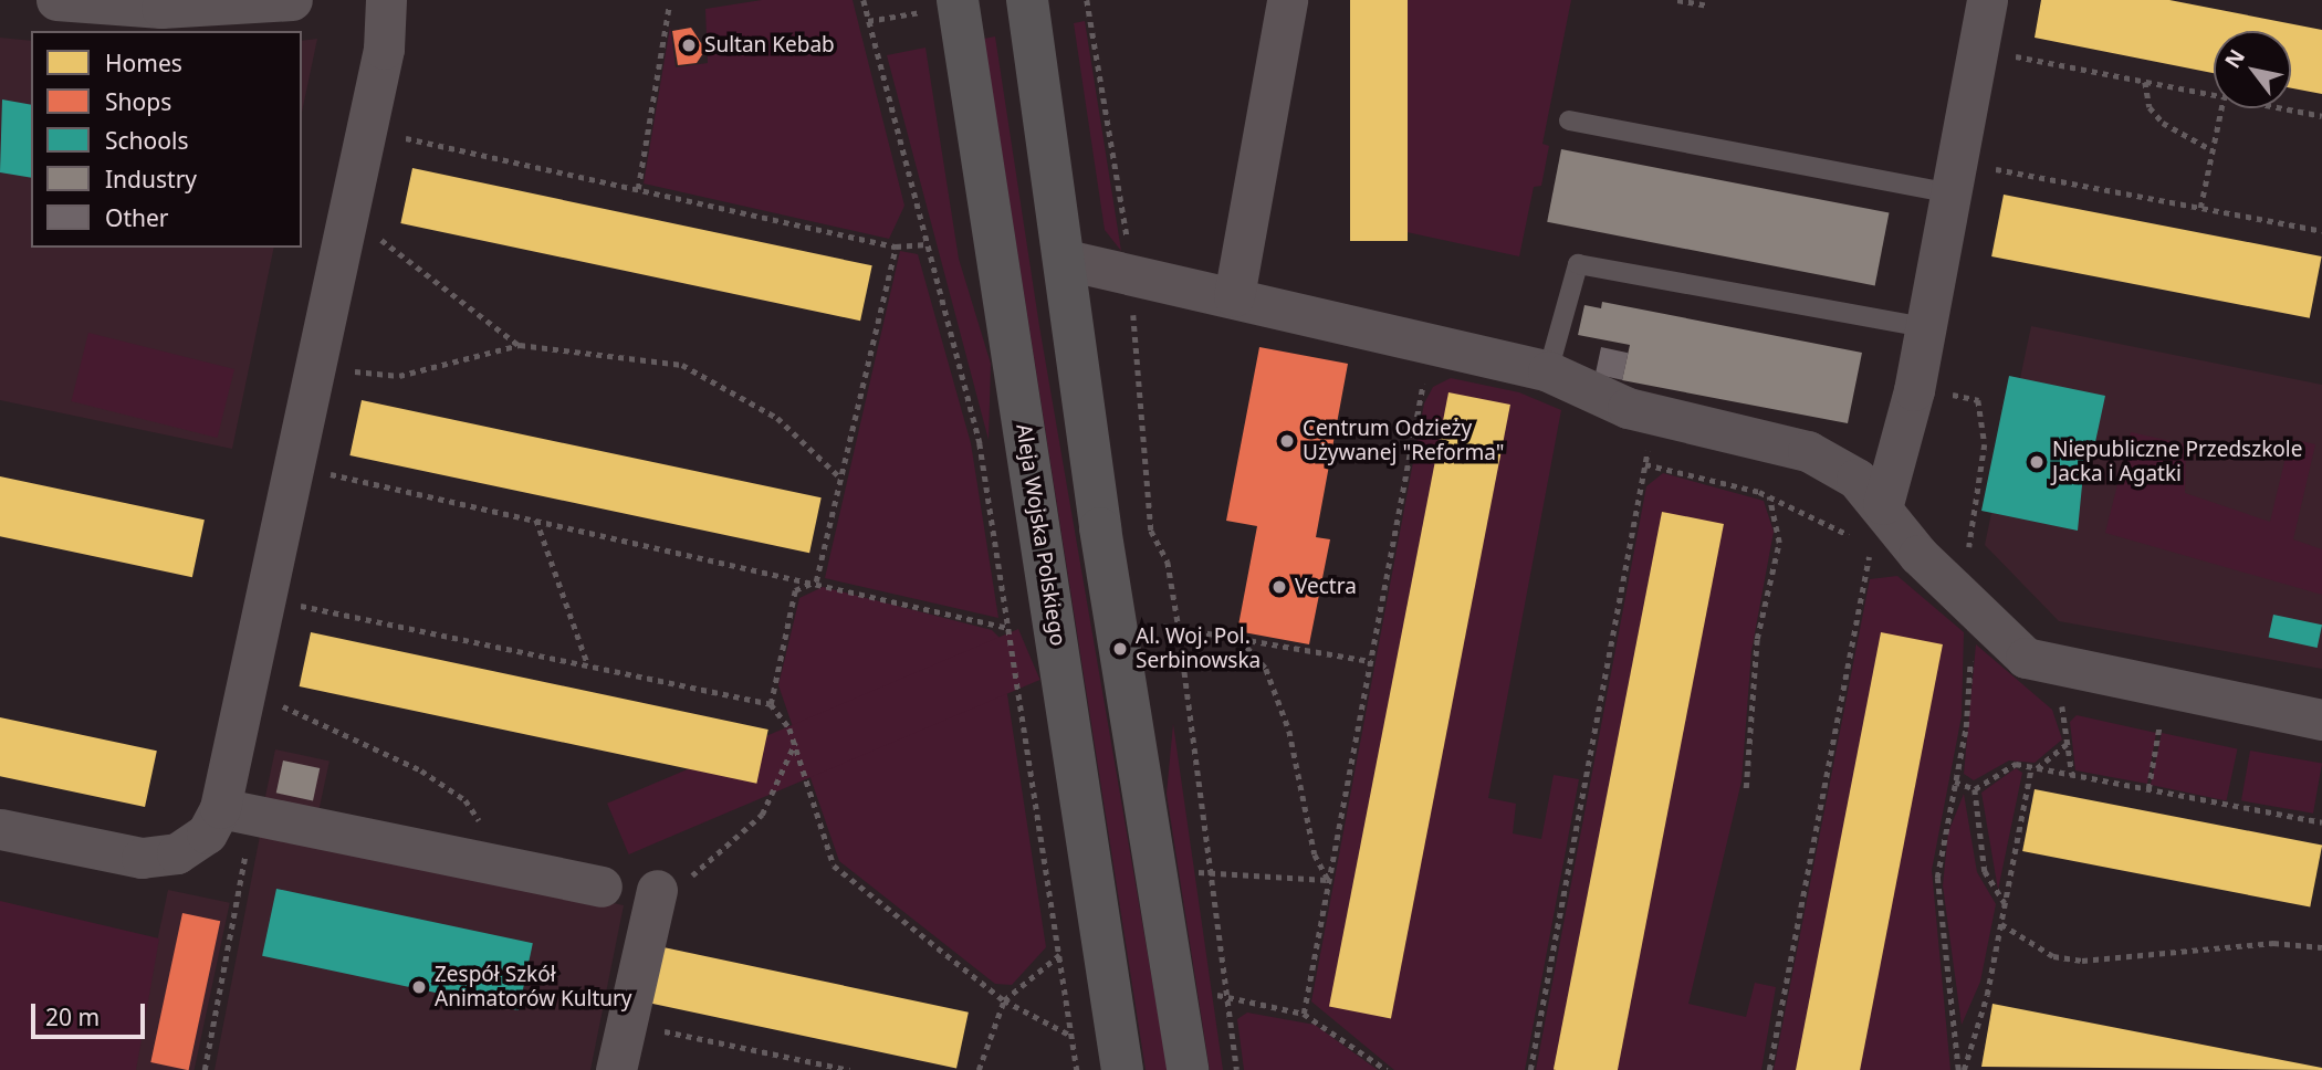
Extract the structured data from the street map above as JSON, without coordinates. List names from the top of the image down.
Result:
{
  "streets": {
    "main road": ["Aleja Wojska Polskiego"]
  },
  "places": [
    "Sultan Kebab",
    "Centrum Odzieży Używanej \"Reforma\"",
    "Niepubliczne Przedszkole Jacka i Agatki",
    "Vectra",
    "Al. Woj. Pol. Serbinowska",
    "Zespół Szkół Animatorów Kultury"
  ],
  "legend": [
    "Homes",
    "Shops",
    "Schools",
    "Industry",
    "Other"
  ],
  "scale_bar": "20 m",
  "north": "top left"
}
